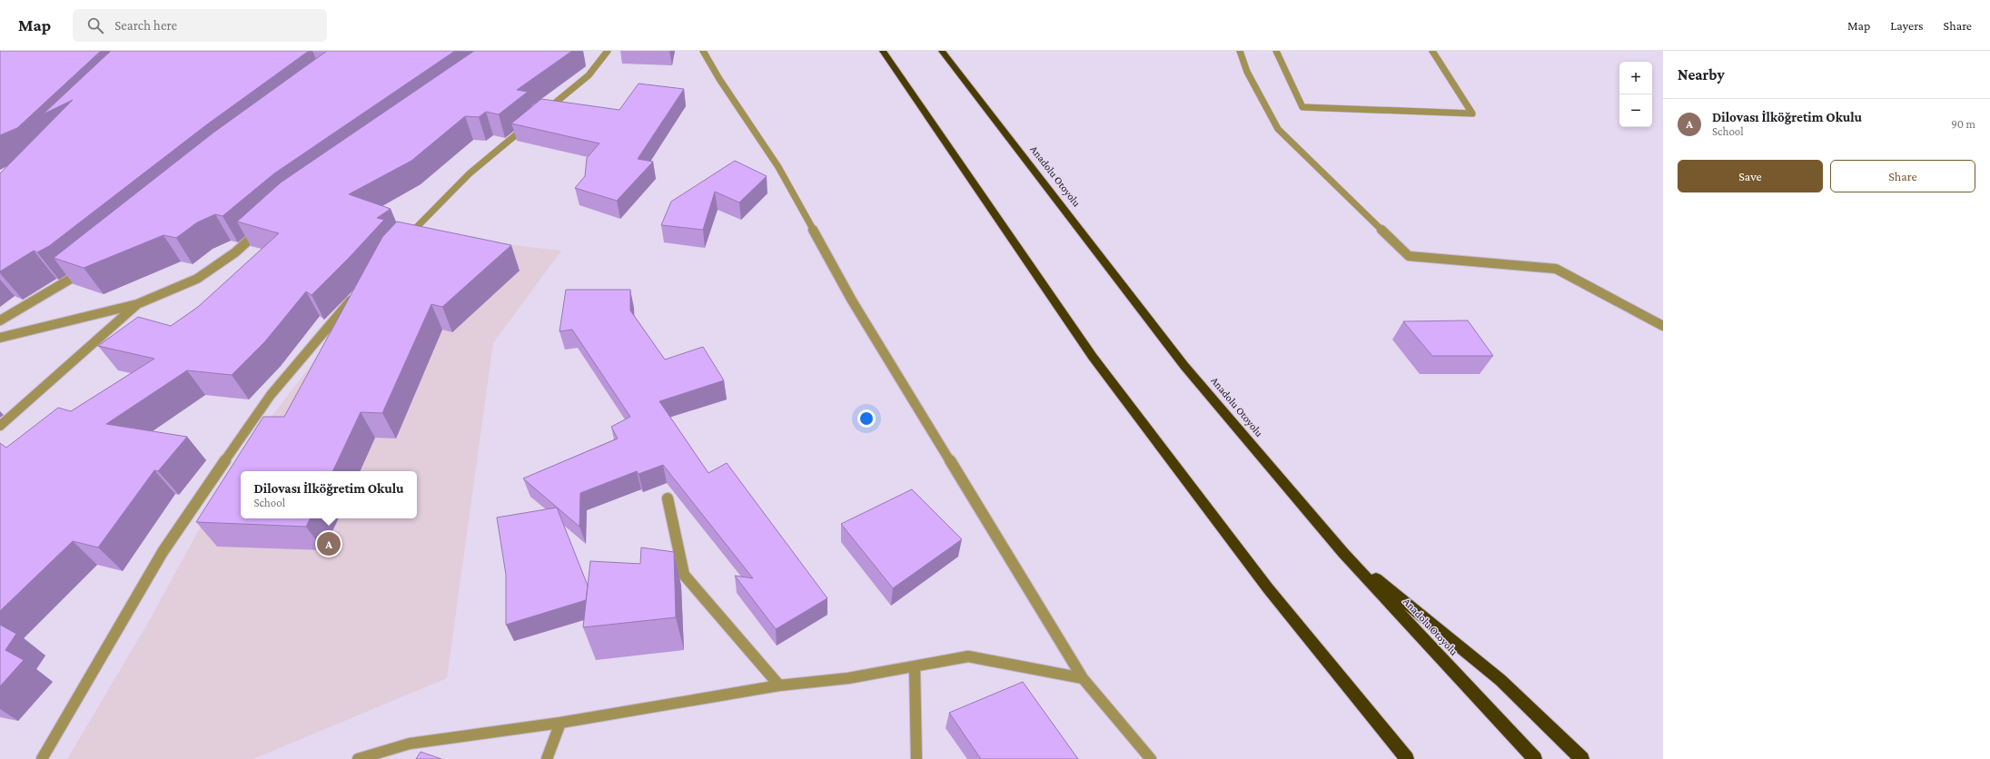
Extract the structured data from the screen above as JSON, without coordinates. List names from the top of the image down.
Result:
{
  "streets": {
    "highway": ["Anadolu Otoyolu"]
  },
  "page": {
    "header": "Map",
    "search": "Search here",
    "nav": ["Map", "Layers", "Share"],
    "heading": "Nearby",
    "map_buttons": ["+", "−"],
    "list": [
      {
        "mark": "A",
        "name": "Dilovası İlköğretim Okulu",
        "note": "School",
        "value": "90 m"
      }
    ],
    "buttons": ["Save", "Share"],
    "popup": ["Dilovası İlköğretim Okulu", "School"],
    "pins": "A"
  }
}
